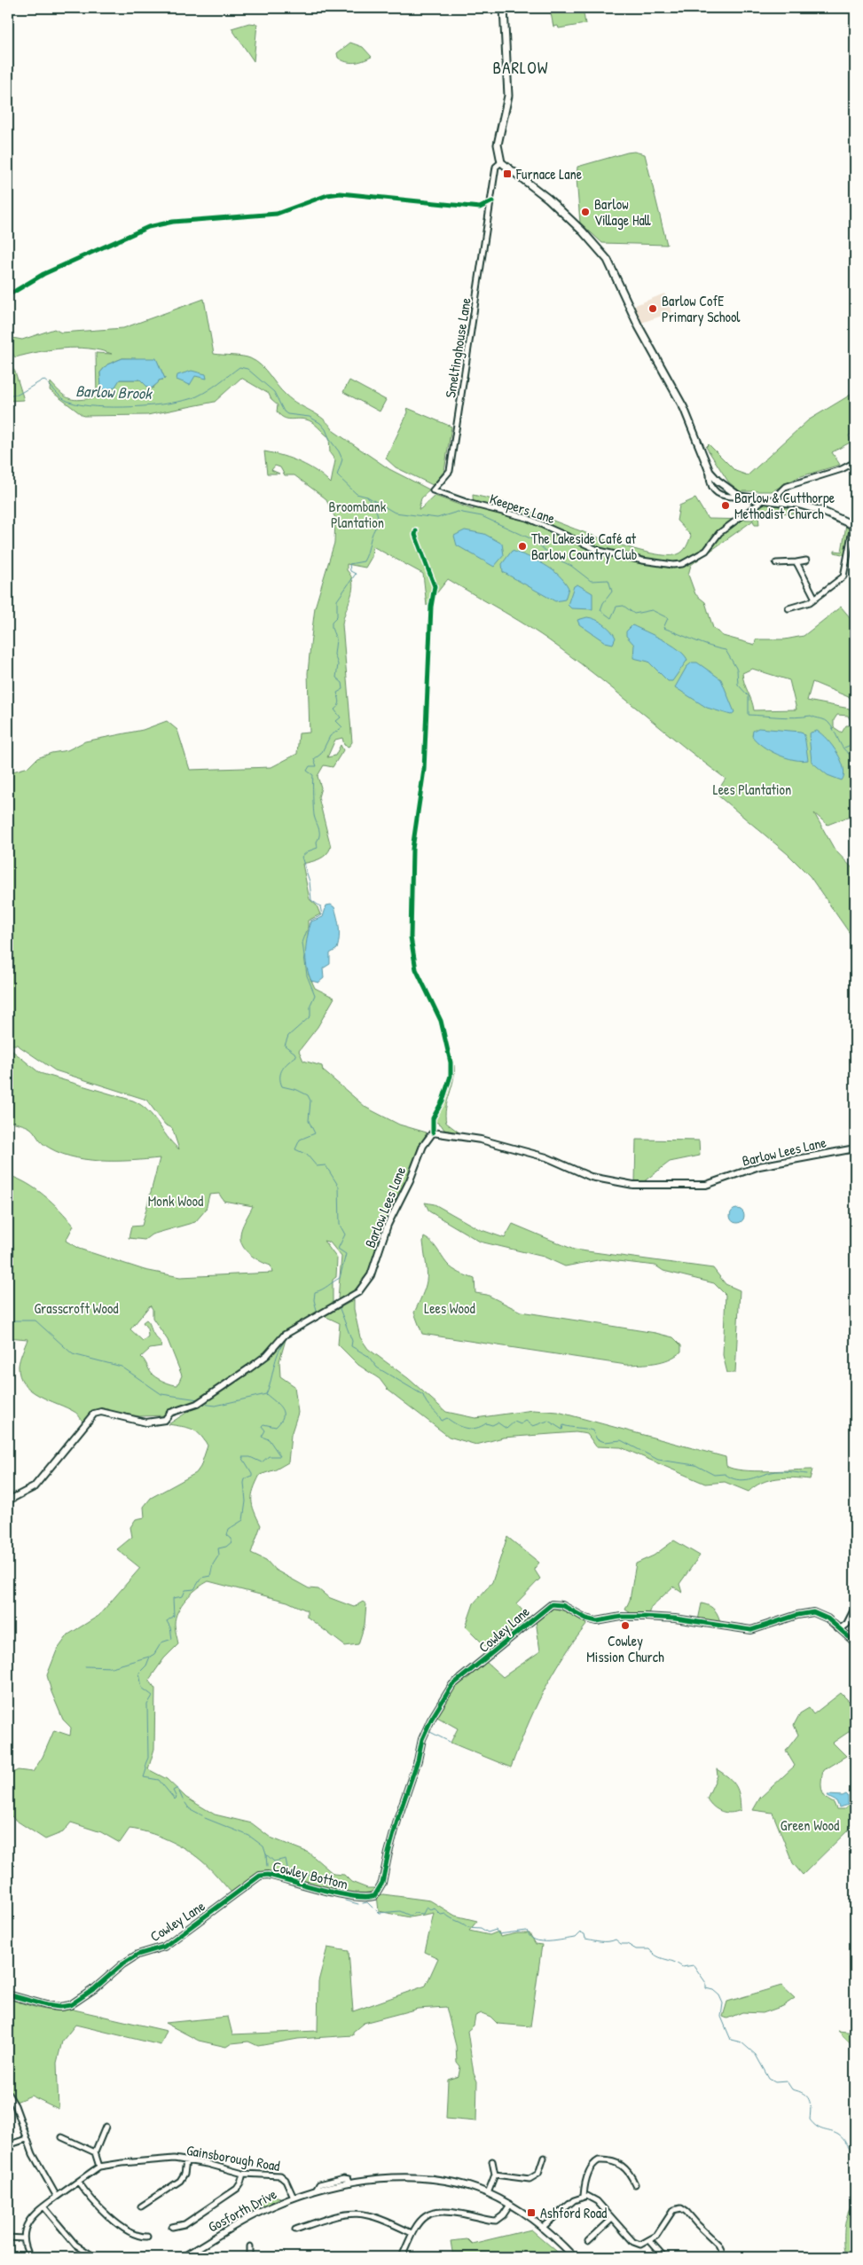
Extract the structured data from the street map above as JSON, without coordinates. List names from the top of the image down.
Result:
{
  "streets": {
    "street": [
      "Smeltinghouse Lane",
      "Keepers Lane",
      "Barlow Lees Lane",
      "Cowley Lane",
      "Cowley Bottom",
      "Gainsborough Road",
      "Gosforth Drive"
    ]
  },
  "crossings": [
    ["Smeltinghouse Lane", "Keepers Lane"],
    ["Cowley Lane", "Cowley Bottom"],
    ["Gainsborough Road", "Gosforth Drive"]
  ],
  "districts": ["BARLOW"],
  "water": ["Barlow Brook"],
  "parks": [
    "Broombank Plantation",
    "Lees Plantation",
    "Monk Wood",
    "Grasscroft Wood",
    "Lees Wood",
    "Green Wood"
  ],
  "places": {
    "transit": ["Furnace Lane", "Ashford Road"],
    "other": [
      "Barlow Village Hall",
      "Barlow CofE Primary School",
      "Barlow & Cutthorpe Methodist Church",
      "The Lakeside Café at Barlow Country Club",
      "Cowley Mission Church"
    ]
  }
}
